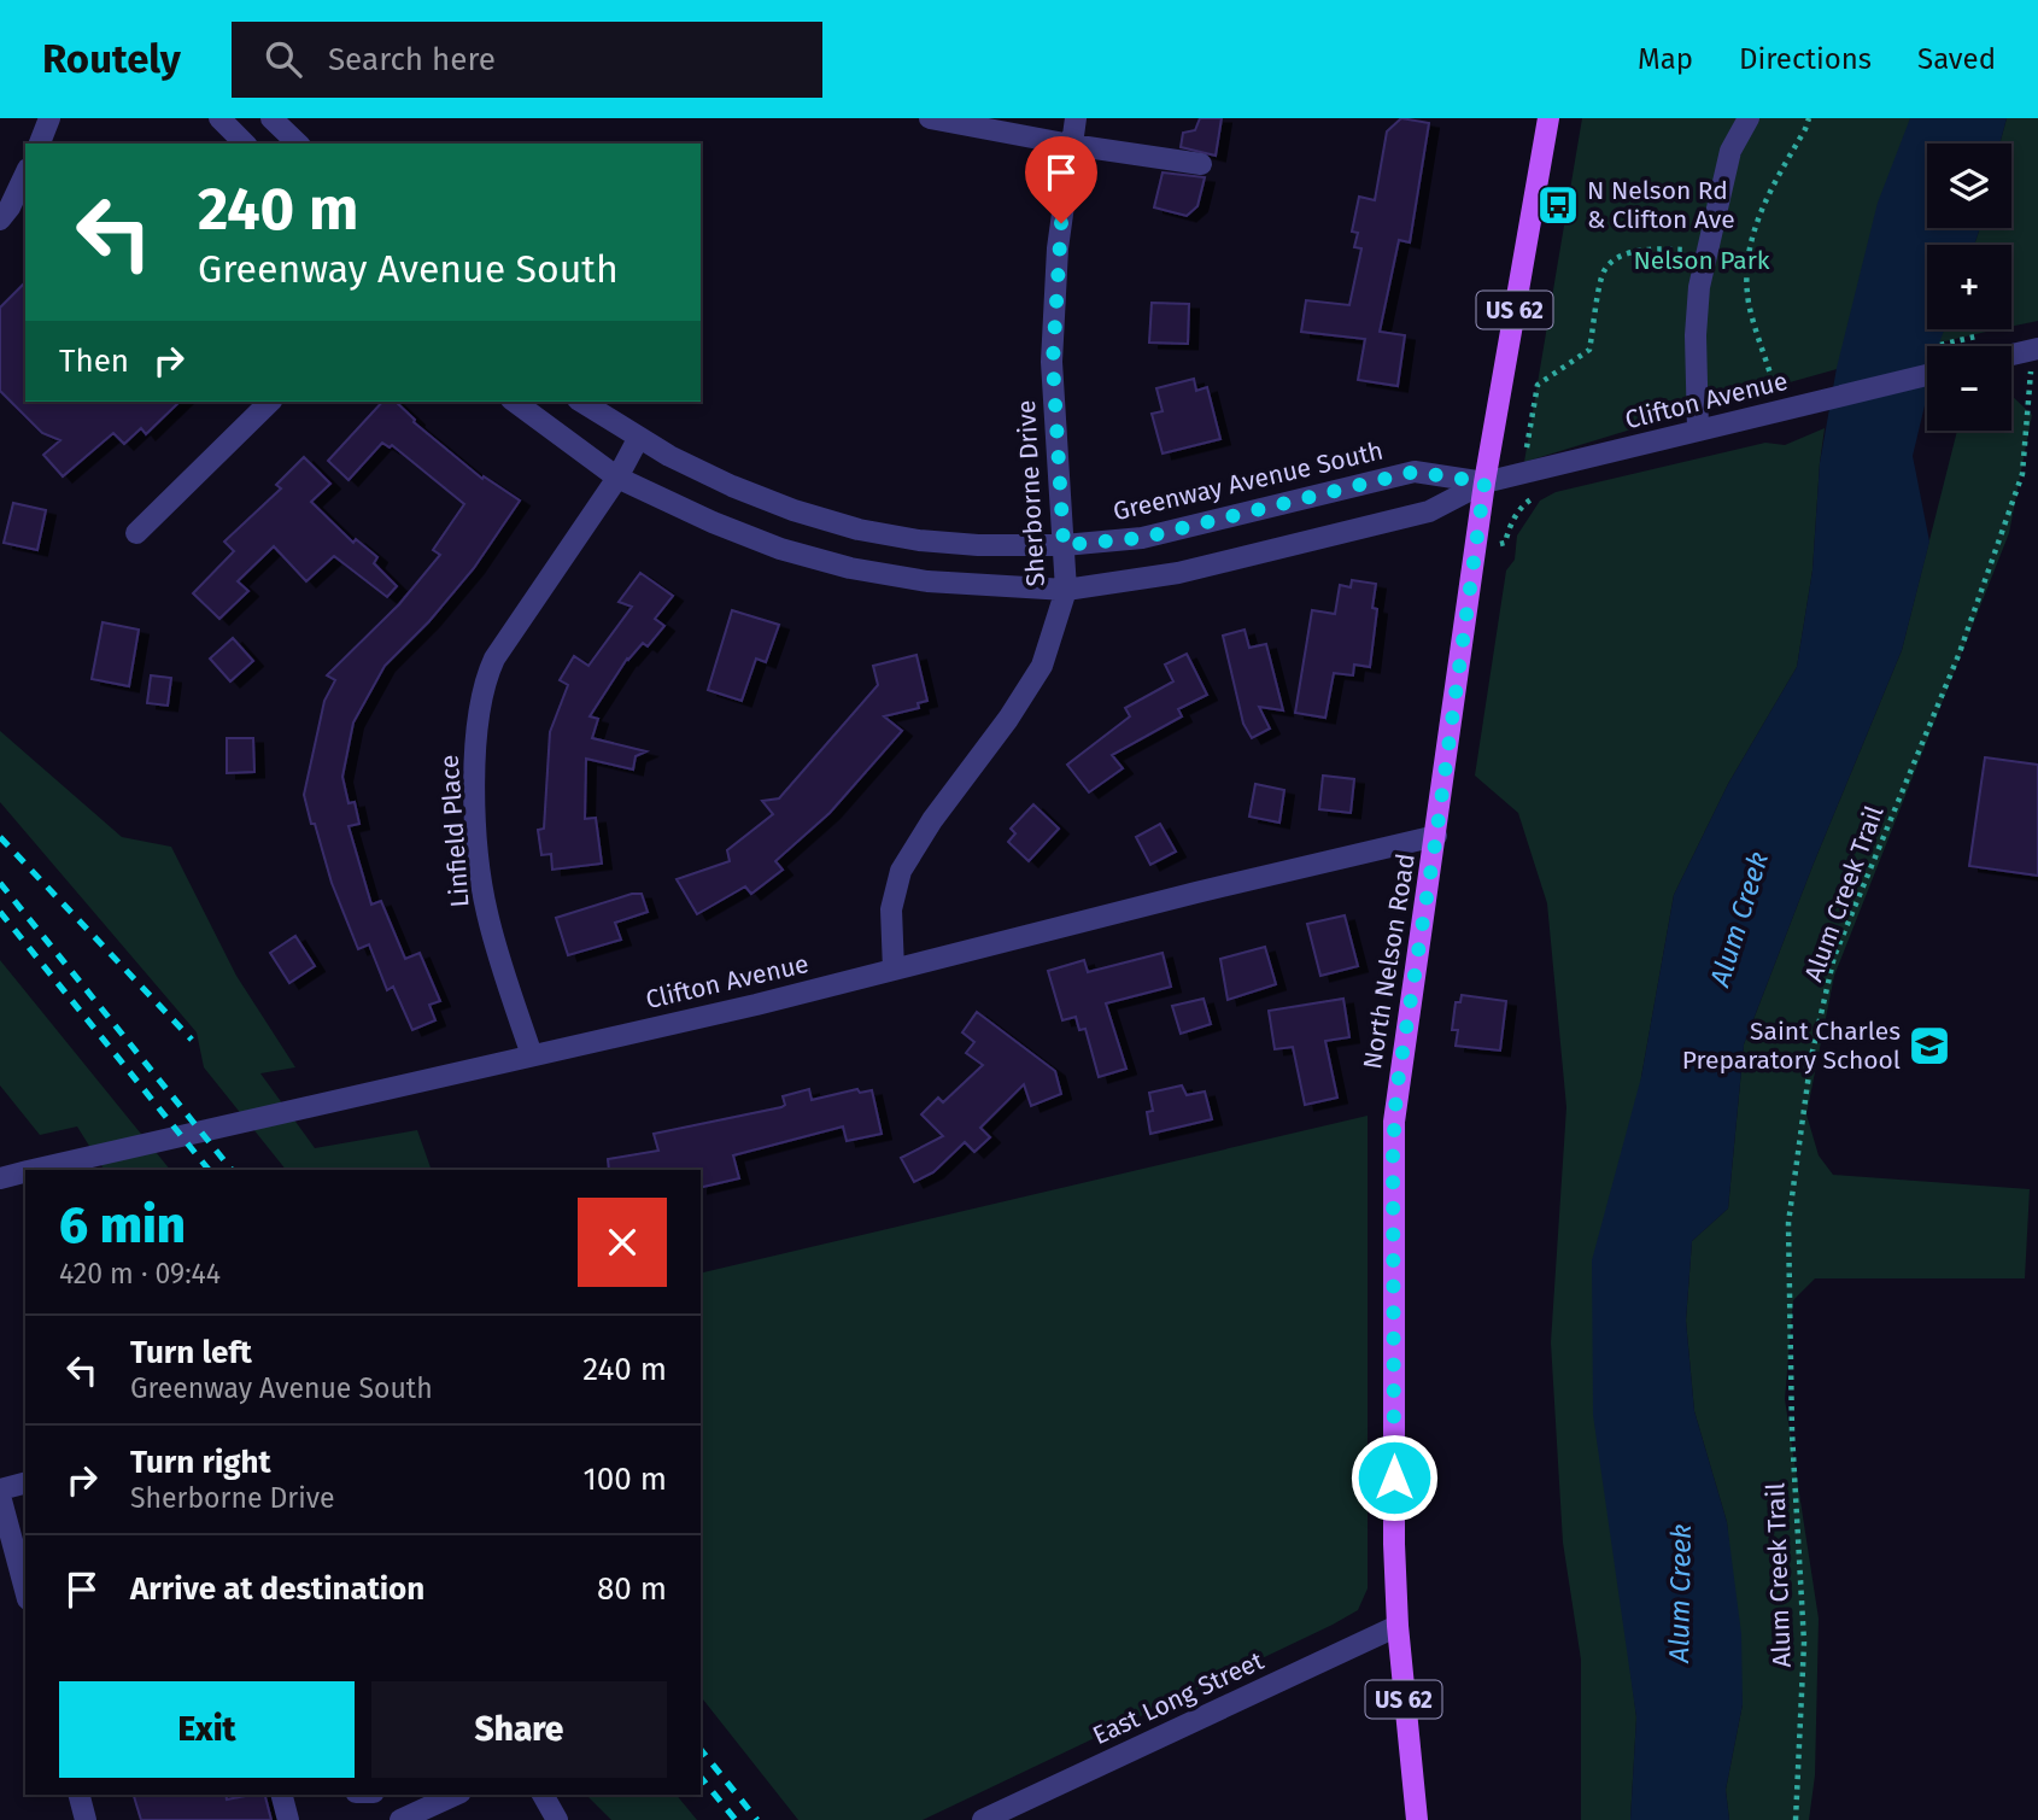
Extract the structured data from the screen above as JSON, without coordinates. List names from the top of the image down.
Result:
{
  "streets": {
    "main road": ["US 62", "North Nelson Road"],
    "street": [
      "Clifton Avenue",
      "Greenway Avenue South",
      "Sherborne Drive",
      "Linfield Place",
      "East Long Street"
    ],
    "path": ["Alum Creek Trail"]
  },
  "crossings": [
    ["Clifton Avenue", "Greenway Avenue South"],
    ["Clifton Avenue", "Sherborne Drive"],
    ["Clifton Avenue", "Linfield Place"],
    ["Clifton Avenue", "North Nelson Road"],
    ["Greenway Avenue South", "Sherborne Drive"],
    ["Greenway Avenue South", "Linfield Place"],
    ["Greenway Avenue South", "North Nelson Road"],
    ["North Nelson Road", "East Long Street"]
  ],
  "water": ["Alum Creek"],
  "parks": ["Nelson Park"],
  "places": {
    "bus stop": ["N Nelson Rd & Clifton Ave"],
    "school or university": ["Saint Charles Preparatory School"]
  },
  "page": {
    "header": "Routely",
    "search": "Search here",
    "nav": ["Map", "Directions", "Saved"],
    "map_buttons": ["+", "−"],
    "turn": ["240 m", "Greenway Avenue South"],
    "then": "Then",
    "heading": ["6 min", "420 m · 09:44"],
    "list": [
      {
        "name": "Turn left",
        "note": "Greenway Avenue South",
        "value": "240 m"
      },
      {
        "name": "Turn right",
        "note": "Sherborne Drive",
        "value": "100 m"
      },
      {
        "name": "Arrive at destination",
        "value": "80 m"
      }
    ],
    "buttons": ["Exit", "Share"]
  }
}
